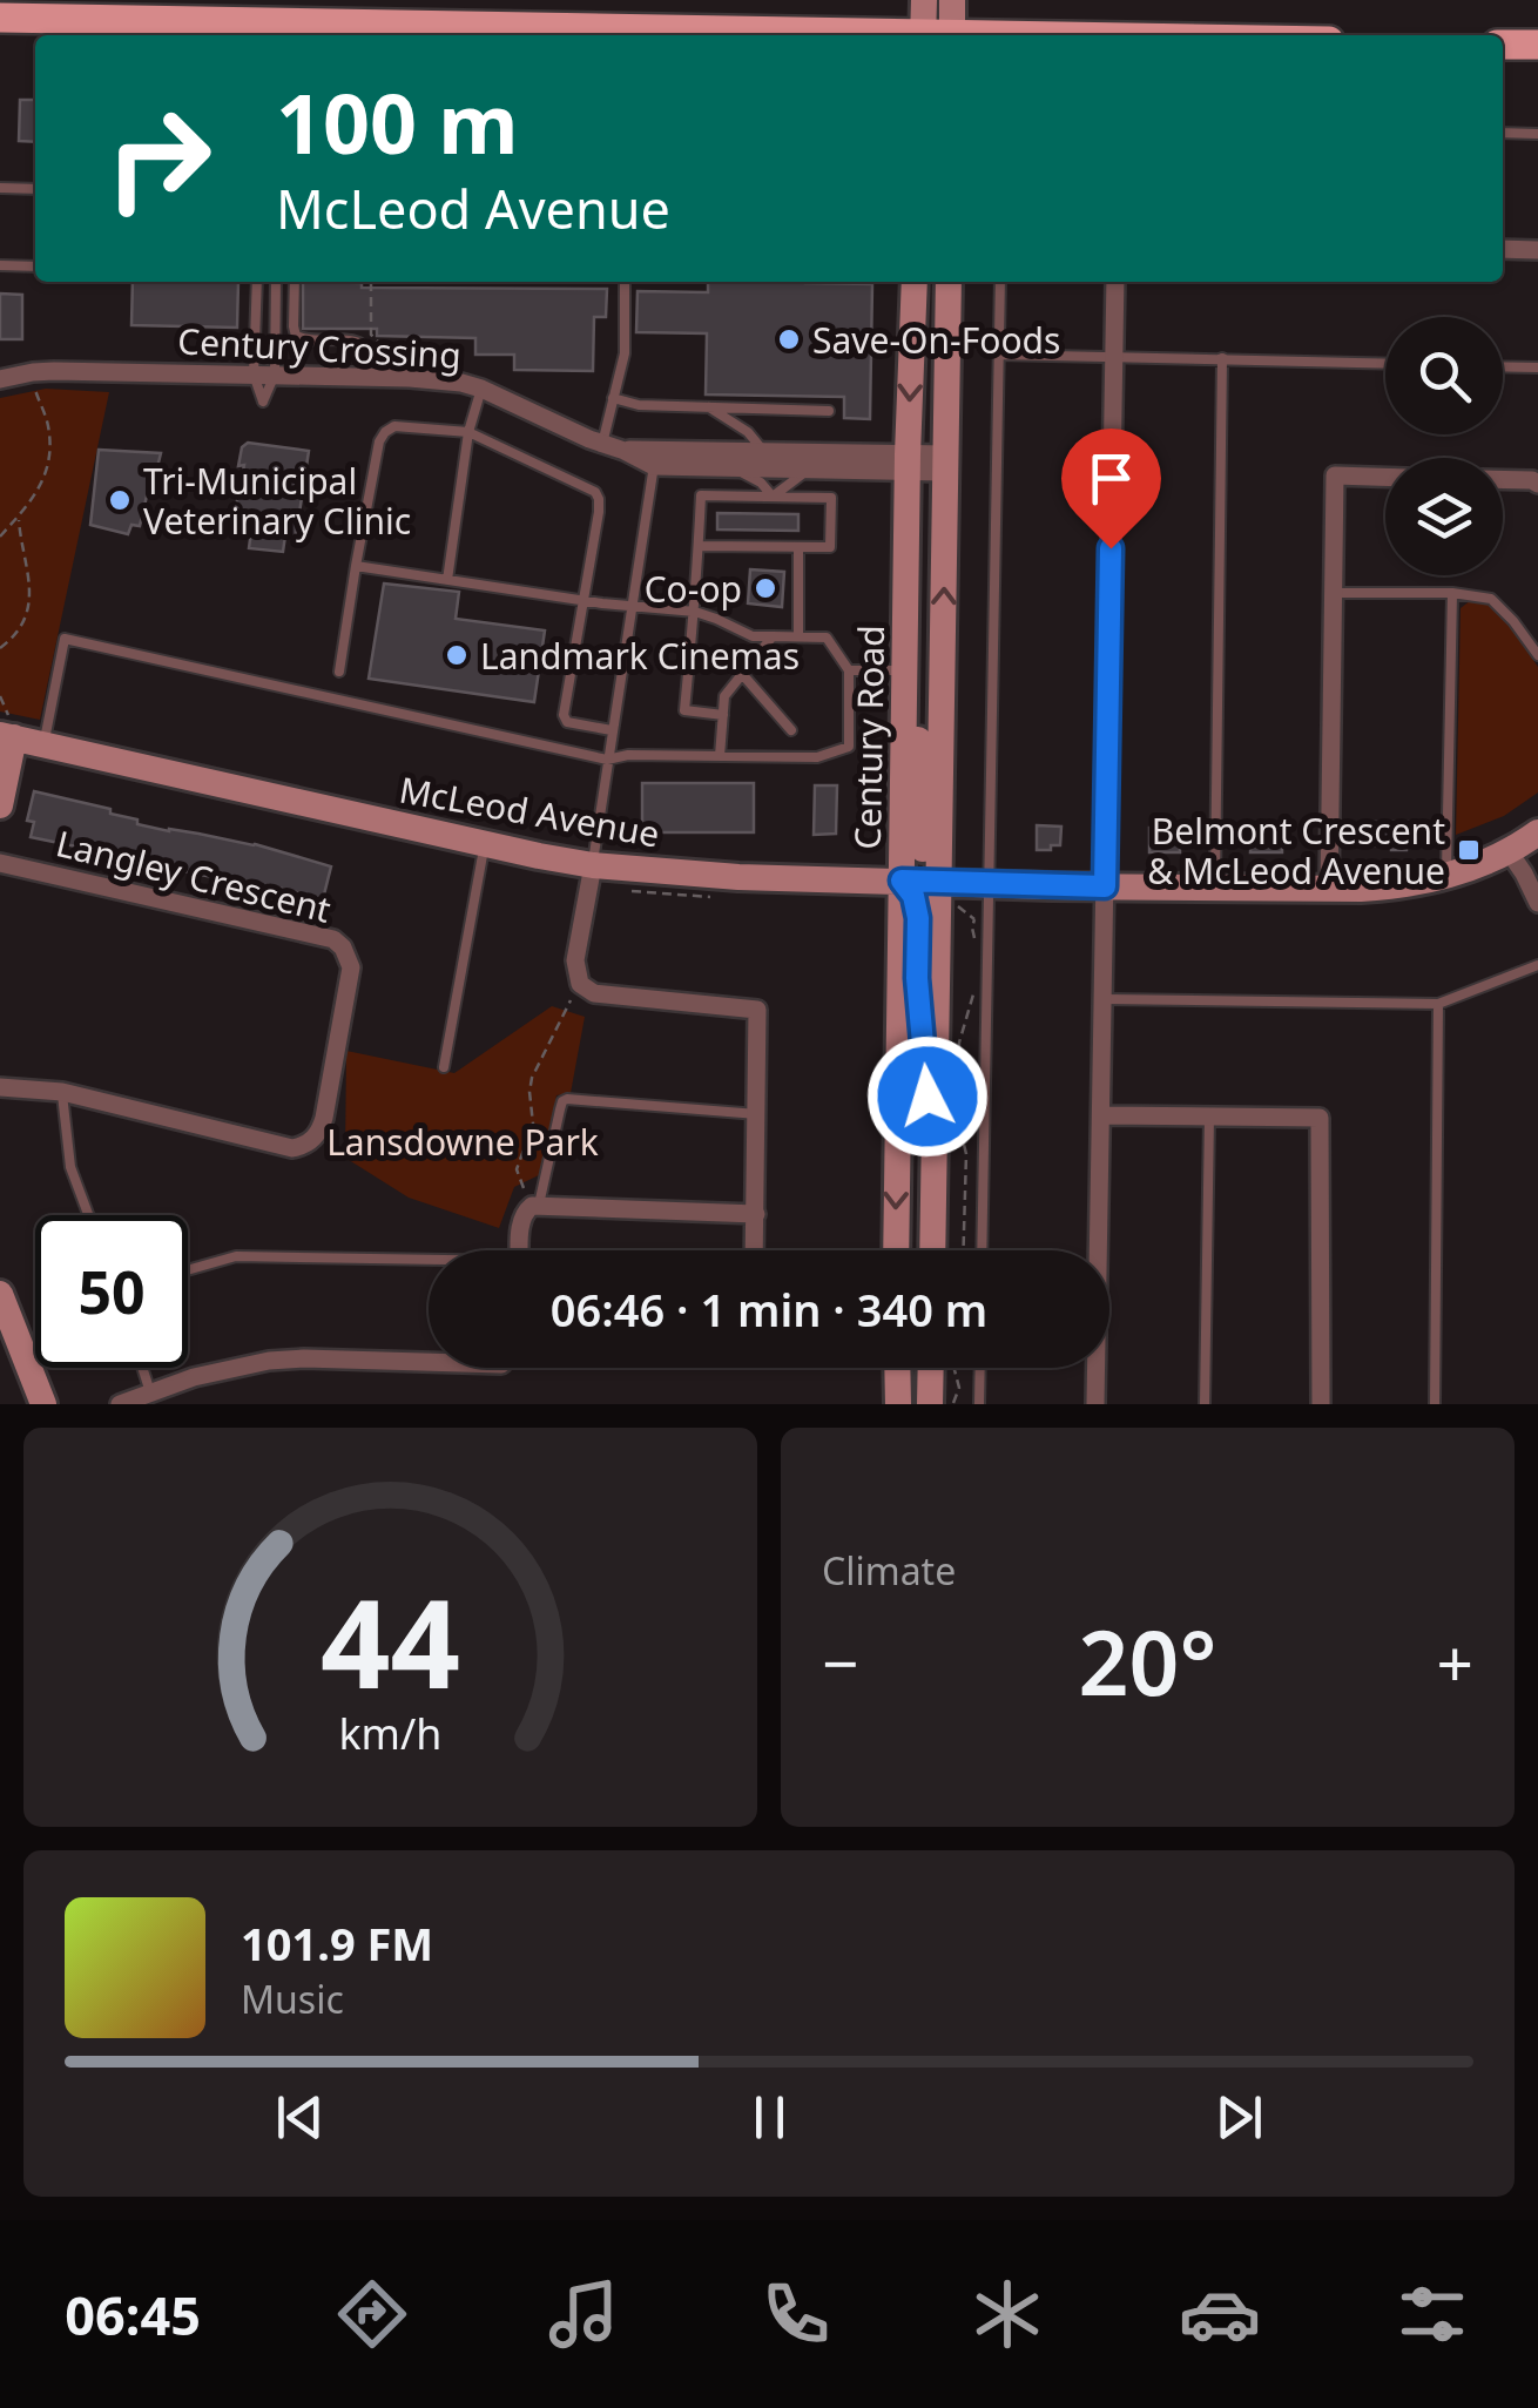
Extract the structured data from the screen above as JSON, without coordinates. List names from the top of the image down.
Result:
{
  "streets": {
    "main road": ["Century Road", "McLeod Avenue"],
    "street": ["Century Crossing", "Langley Crescent"]
  },
  "crossings": [
    ["Century Crossing", "Century Road"],
    ["Century Road", "McLeod Avenue"]
  ],
  "parks": ["Lansdowne Park"],
  "places": {
    "other": [
      "Save-On-Foods",
      "Tri-Municipal Veterinary Clinic",
      "Co-op",
      "Landmark Cinemas"
    ],
    "transit": ["Belmont Crescent & McLeod Avenue"]
  },
  "page": {
    "turn": ["100 m", "McLeod Avenue"],
    "limit": "50",
    "trip": "06:46 · 1 min · 340 m",
    "tile": "Climate",
    "heat": ["−", "20°", "+"],
    "song": ["101.9 FM", "Music"],
    "tabs": "06:45",
    "gauge": ["44", "km/h"]
  }
}
